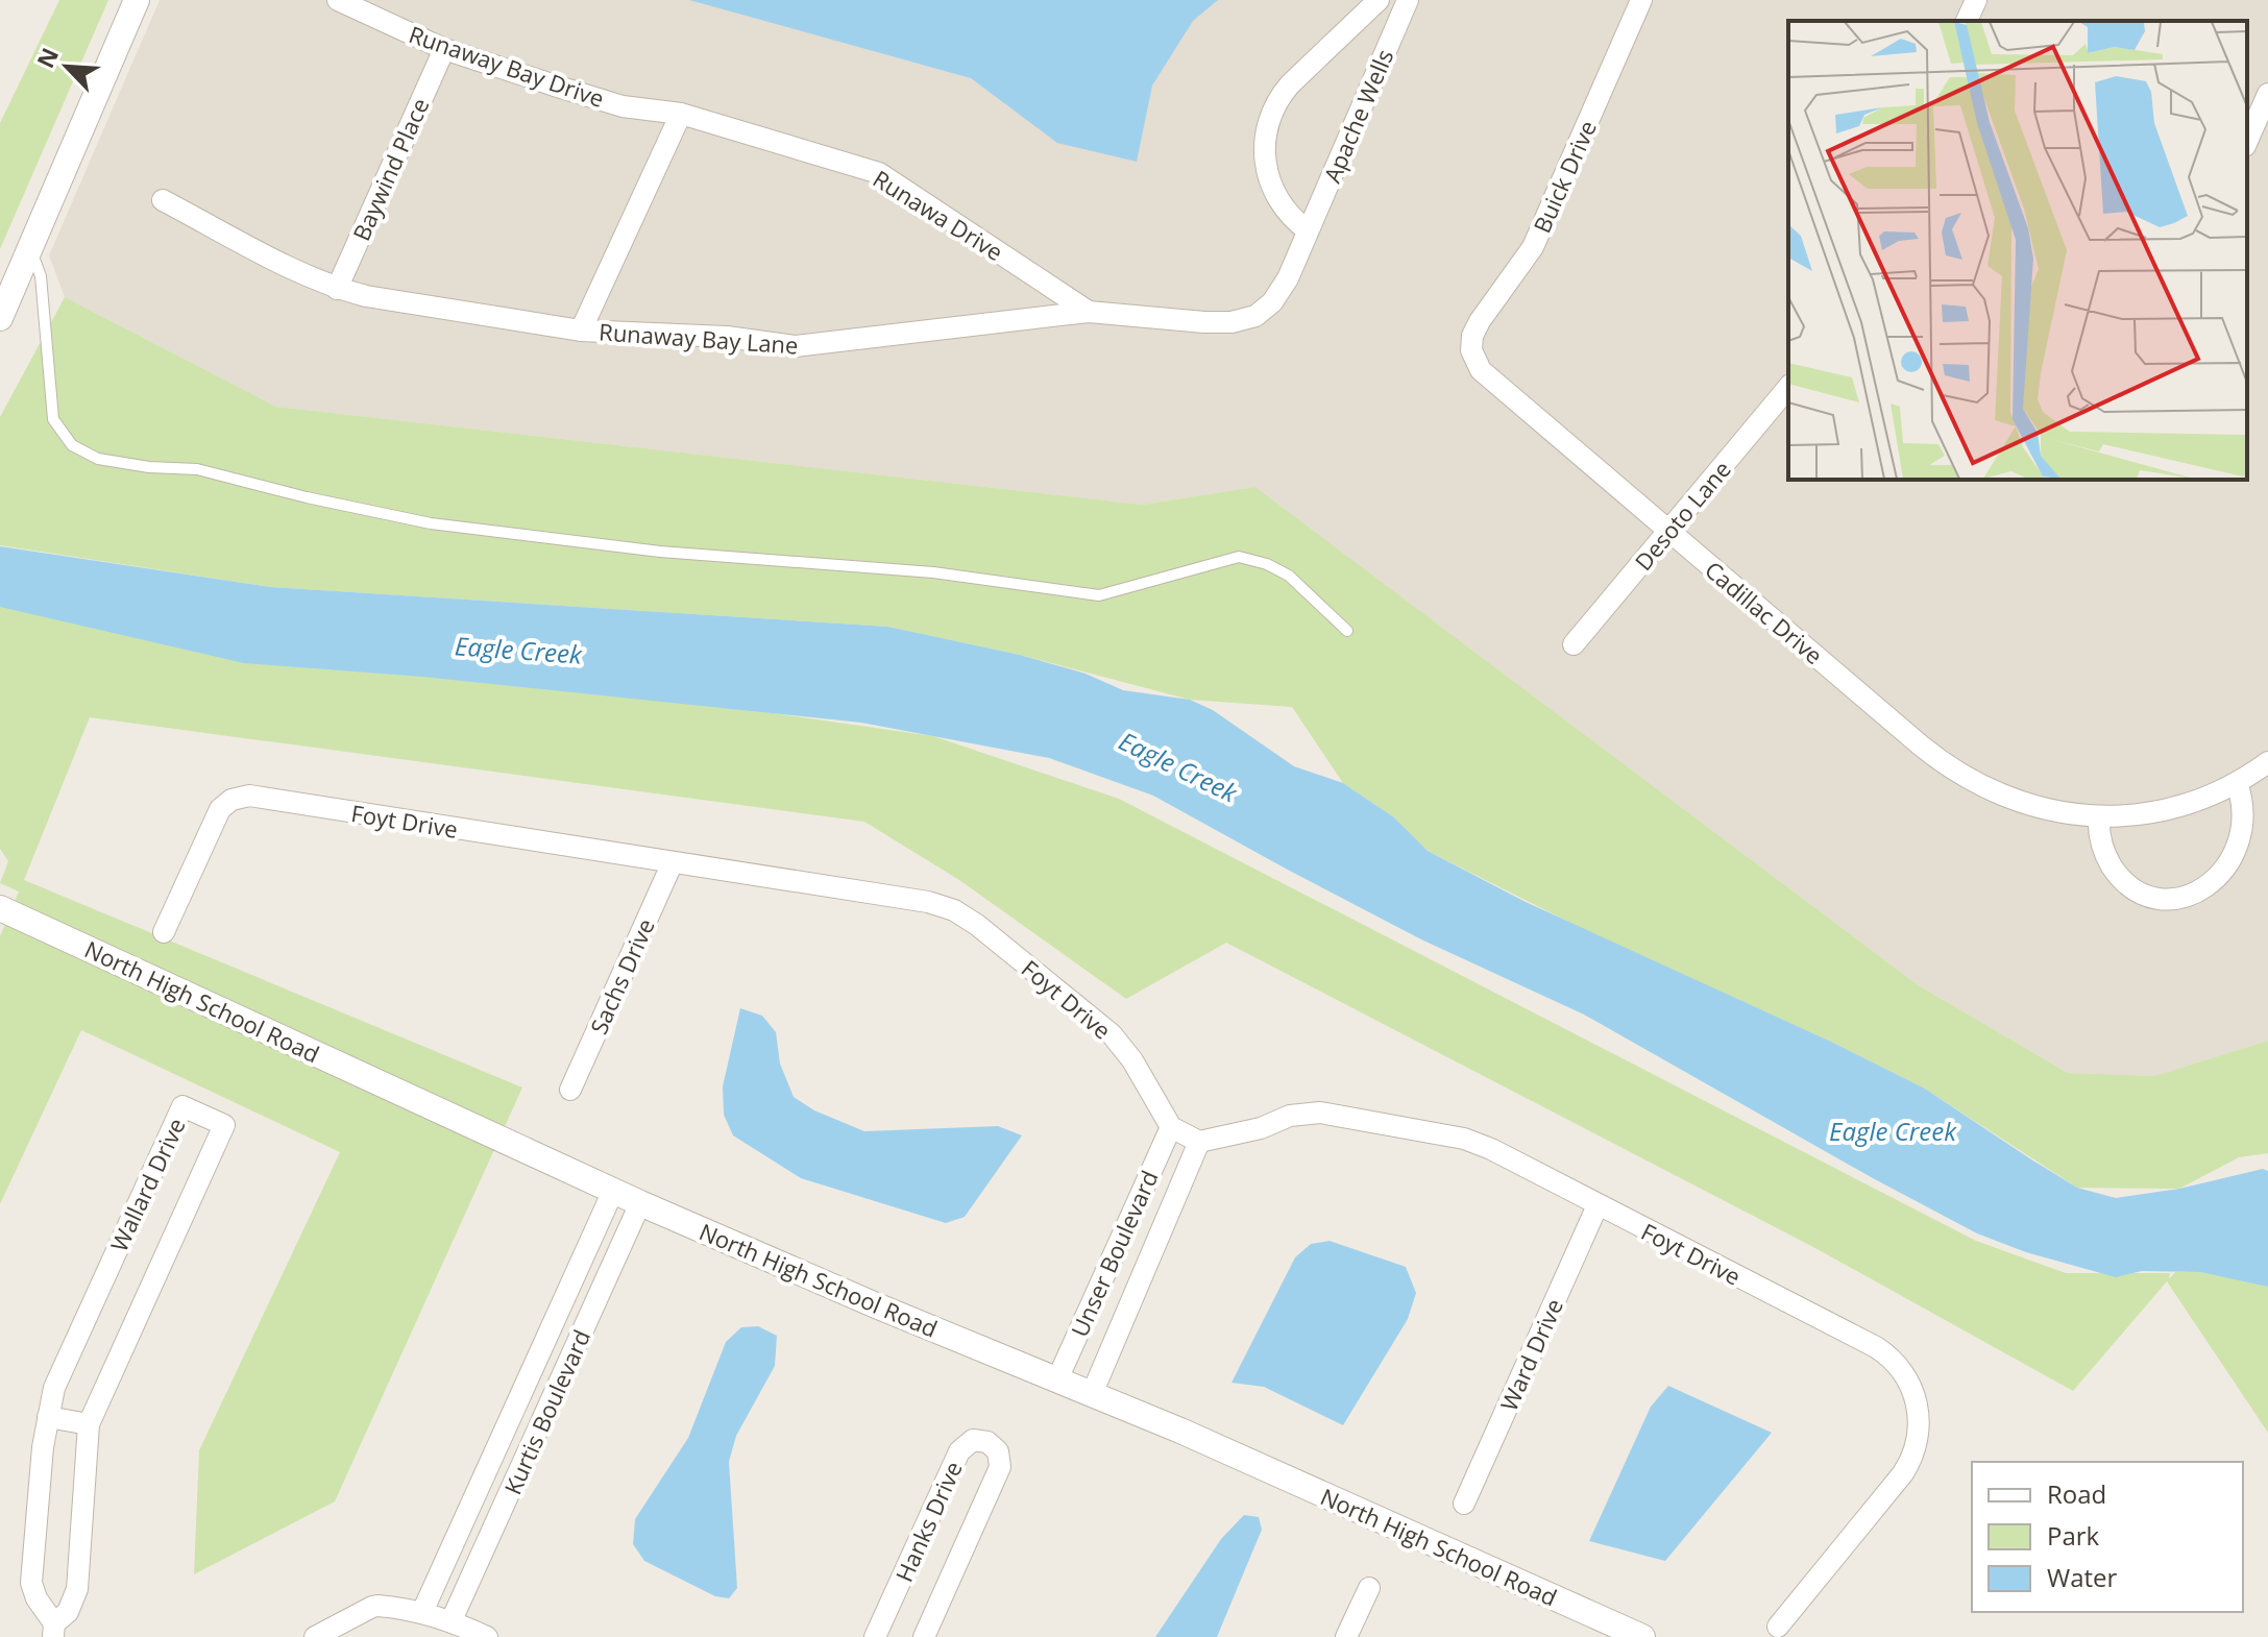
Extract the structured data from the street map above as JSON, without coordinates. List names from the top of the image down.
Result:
{
  "streets": {
    "street": [
      "Runaway Bay Drive",
      "Apache Wells",
      "Baywind Place",
      "Buick Drive",
      "Runawa Drive",
      "Runaway Bay Lane",
      "Desoto Lane",
      "Cadillac Drive",
      "Foyt Drive",
      "Sachs Drive",
      "North High School Road",
      "Wallard Drive",
      "Unser Boulevard",
      "Ward Drive",
      "Kurtis Boulevard",
      "Hanks Drive"
    ]
  },
  "crossings": [
    ["Runaway Bay Drive", "Baywind Place"],
    ["Runaway Bay Drive", "Runawa Drive"],
    ["Apache Wells", "Runaway Bay Lane"],
    ["Baywind Place", "Runaway Bay Lane"],
    ["Buick Drive", "Cadillac Drive"],
    ["Runawa Drive", "Runaway Bay Lane"],
    ["Desoto Lane", "Cadillac Drive"],
    ["Foyt Drive", "Sachs Drive"],
    ["Foyt Drive", "Unser Boulevard"],
    ["Foyt Drive", "Ward Drive"],
    ["North High School Road", "Unser Boulevard"],
    ["North High School Road", "Kurtis Boulevard"]
  ],
  "water": ["Eagle Creek"],
  "legend": ["Road", "Park", "Water"],
  "north": "top left"
}
